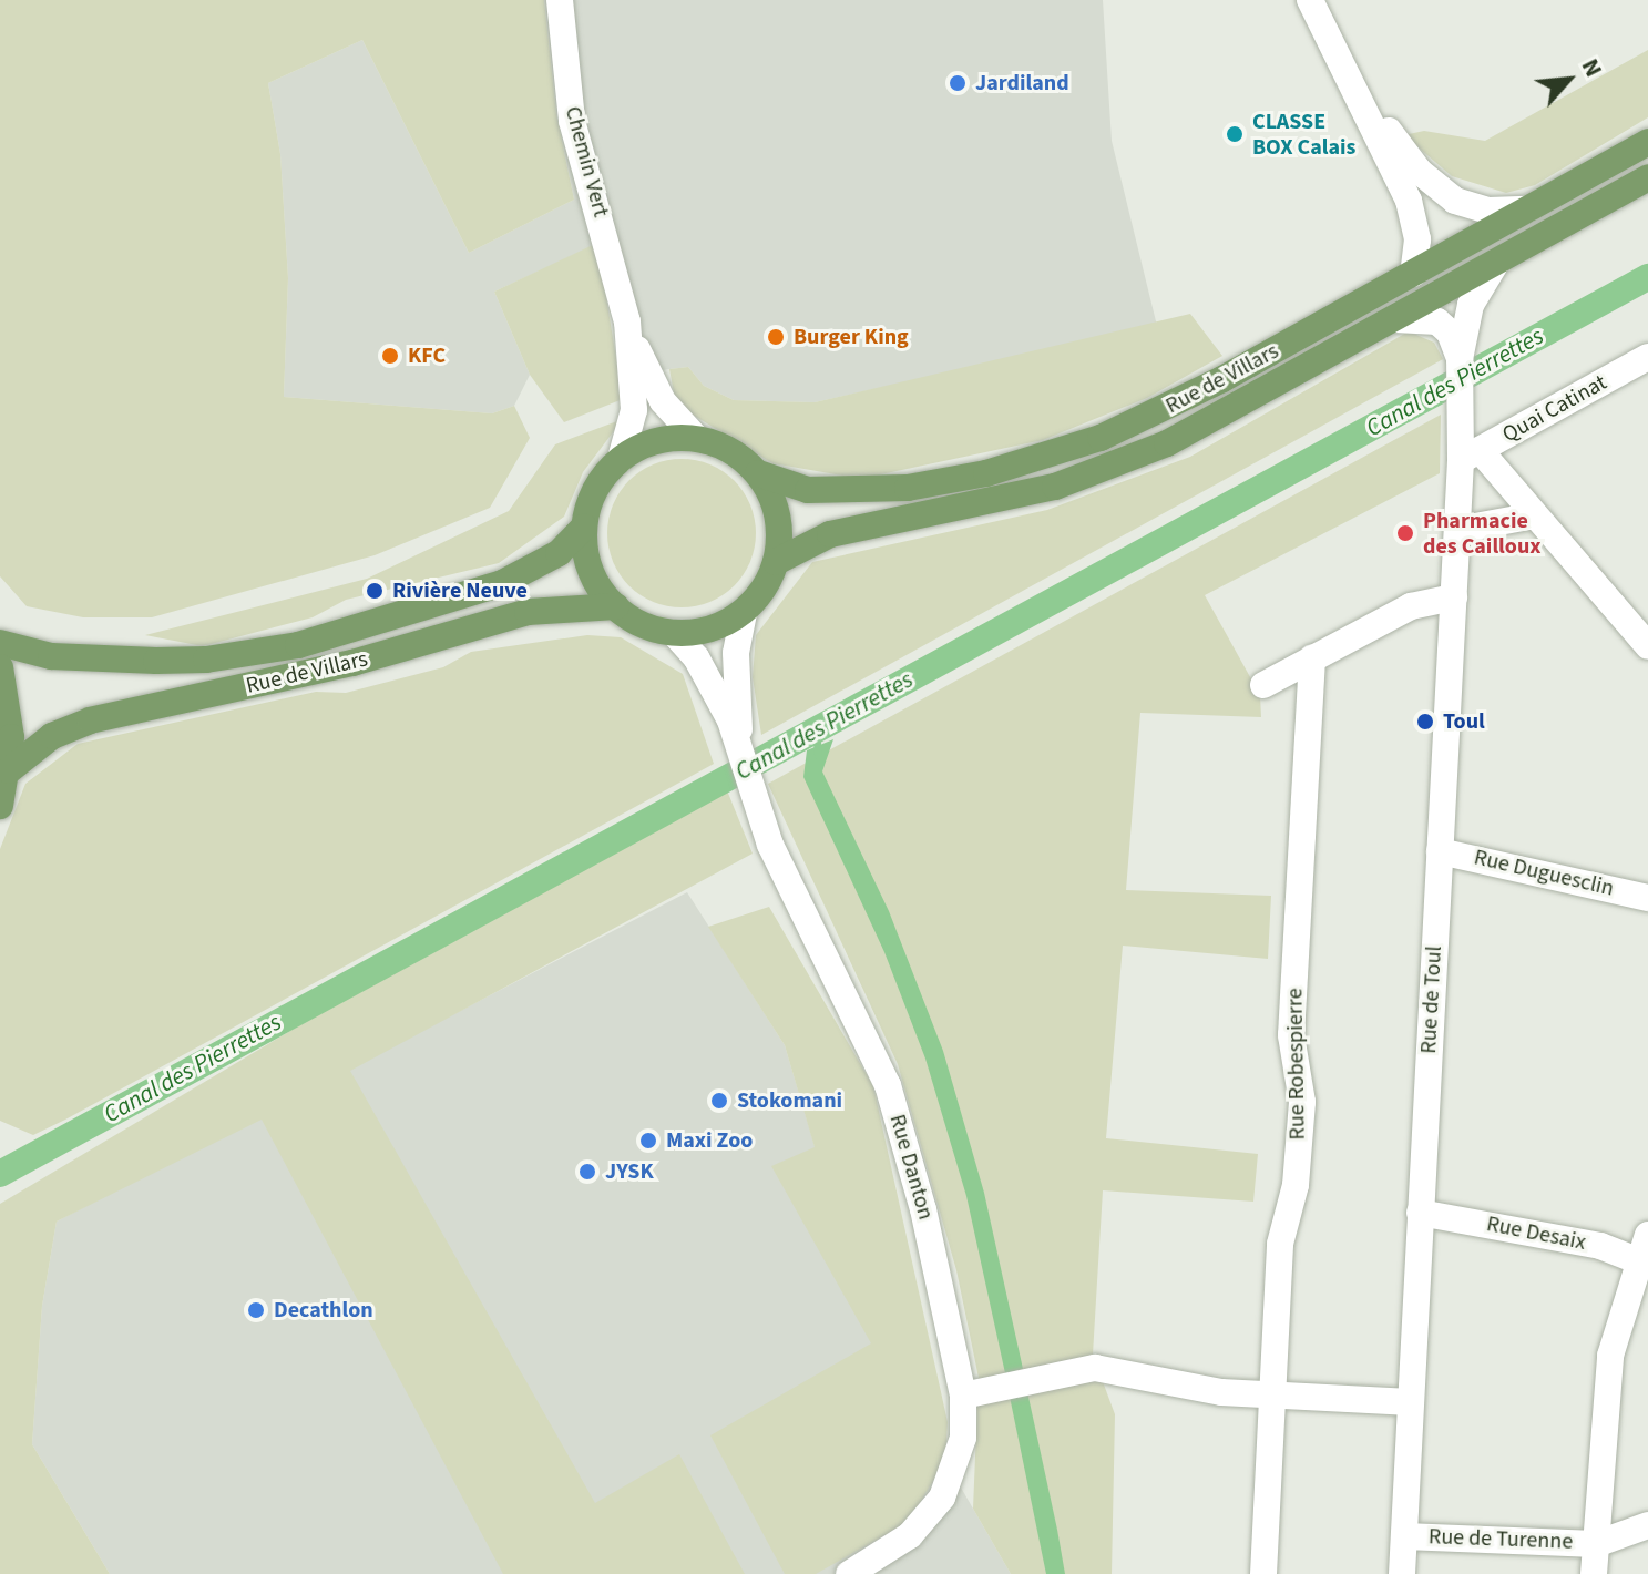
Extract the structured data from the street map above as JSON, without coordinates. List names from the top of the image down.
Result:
{
  "streets": {
    "main road": ["Rue de Villars"],
    "street": [
      "Chemin Vert",
      "Quai Catinat",
      "Rue Duguesclin",
      "Rue de Toul",
      "Rue Robespierre",
      "Rue Danton",
      "Rue Desaix",
      "Rue de Turenne"
    ]
  },
  "crossings": [
    ["Quai Catinat", "Rue de Toul"],
    ["Rue Duguesclin", "Rue de Toul"],
    ["Rue de Toul", "Rue Desaix"],
    ["Rue de Toul", "Rue de Turenne"]
  ],
  "water": ["Canal des Pierrettes"],
  "places": [
    "Jardiland",
    "CLASSE BOX Calais",
    "Burger King",
    "KFC",
    "Pharmacie des Cailloux",
    "Rivière Neuve",
    "Toul",
    "Stokomani",
    "Maxi Zoo",
    "JYSK",
    "Decathlon"
  ],
  "north": "top right"
}
